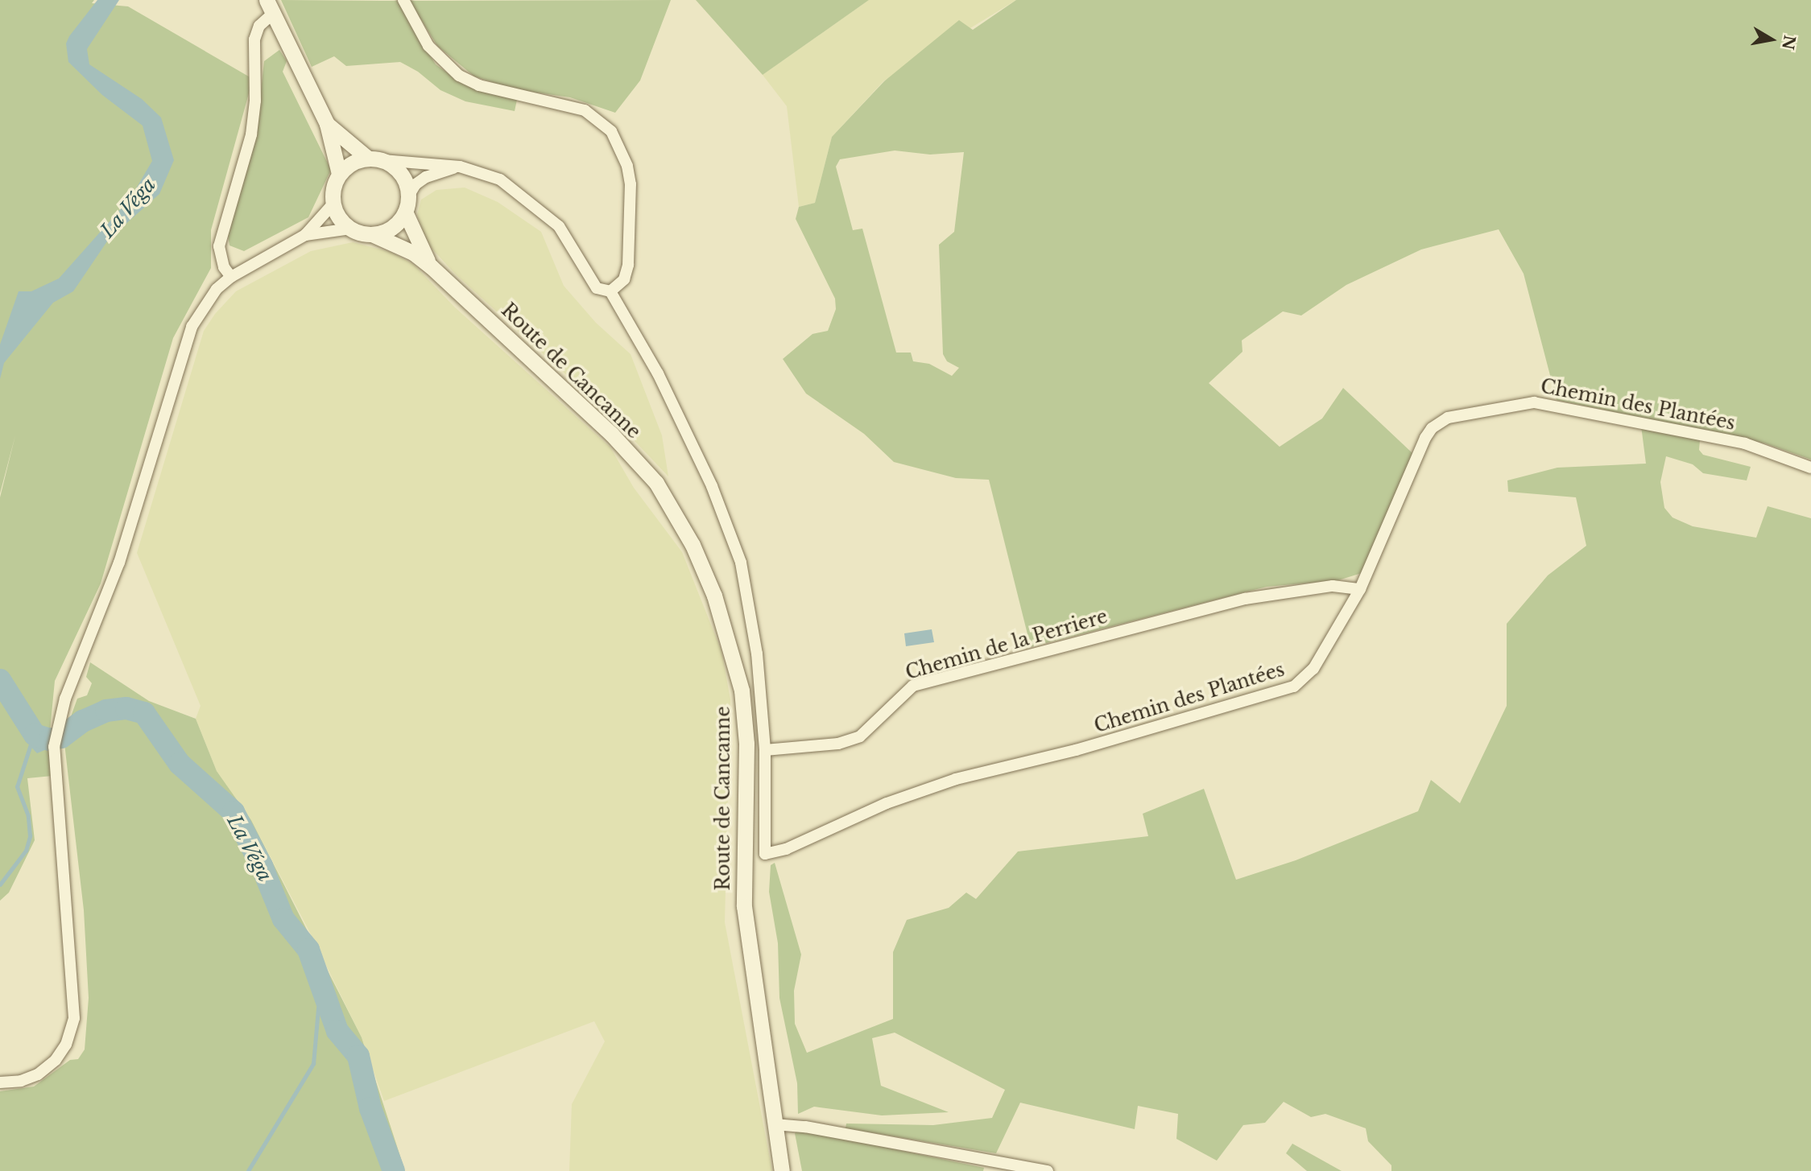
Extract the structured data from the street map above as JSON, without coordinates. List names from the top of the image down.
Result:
{
  "streets": {
    "main road": ["Route de Cancanne"],
    "street": ["Chemin des Plantées", "Chemin de la Perriere"]
  },
  "crossings": [
    ["Chemin des Plantées", "Chemin de la Perriere"]
  ],
  "water": ["La Véga"],
  "north": "right"
}
